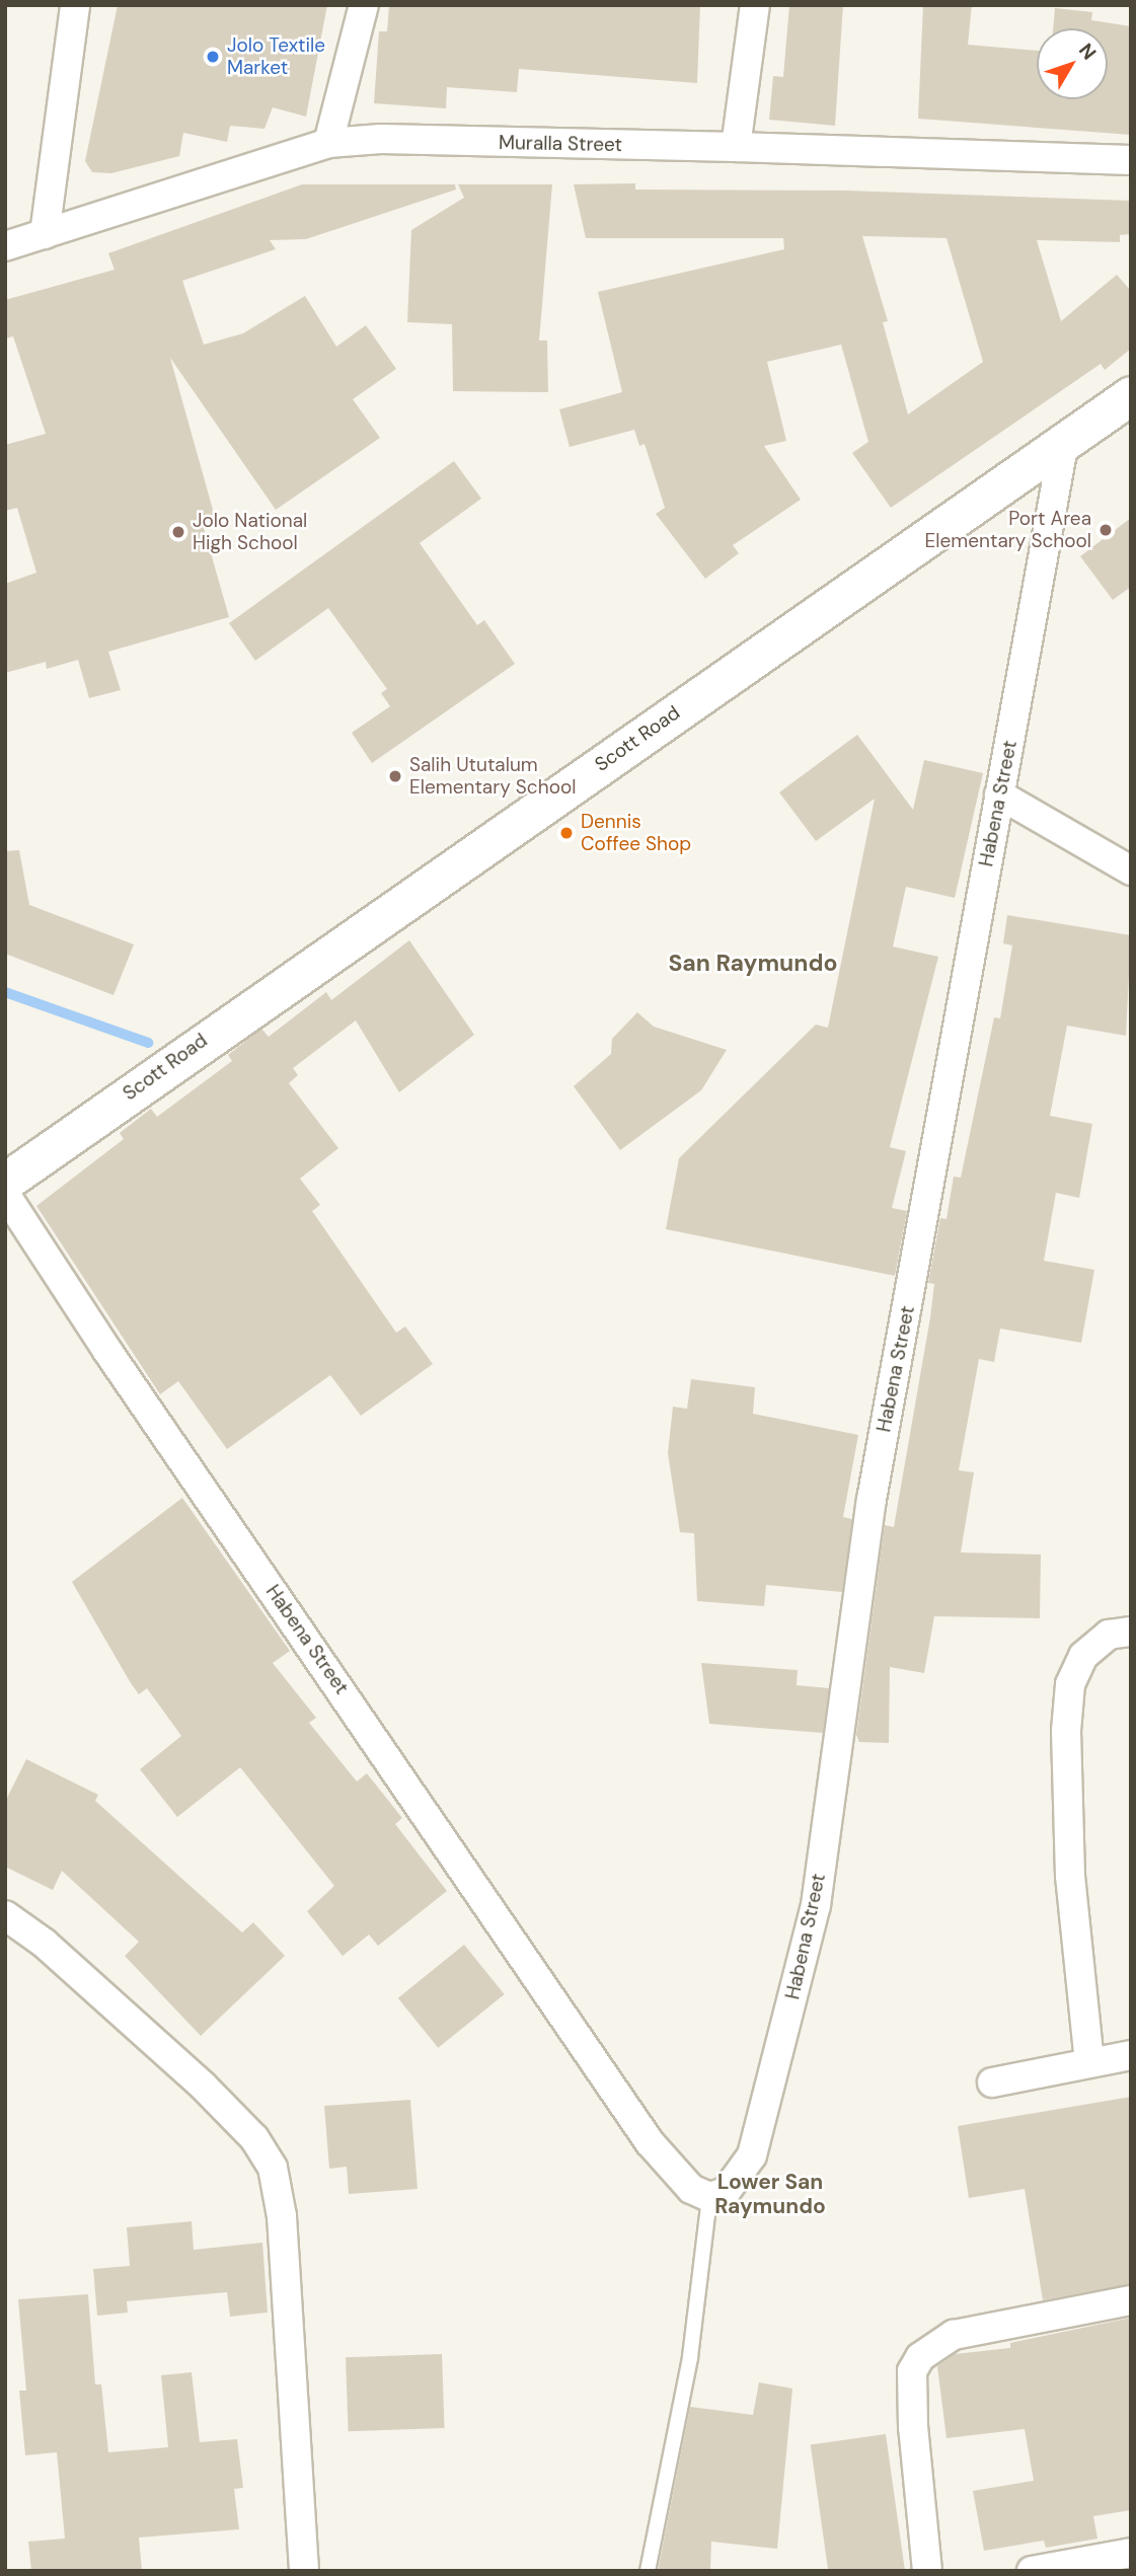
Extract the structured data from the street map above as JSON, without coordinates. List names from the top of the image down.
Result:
{
  "streets": {
    "street": ["Muralla Street", "Scott Road", "Habena Street"]
  },
  "crossings": [
    ["Scott Road", "Habena Street"]
  ],
  "districts": ["San Raymundo", "Lower San Raymundo"],
  "places": [
    "Jolo Textile Market",
    "Port Area Elementary School",
    "Jolo National High School",
    "Salih Ututalum Elementary School",
    "Dennis Coffee Shop"
  ],
  "north": "top right"
}
